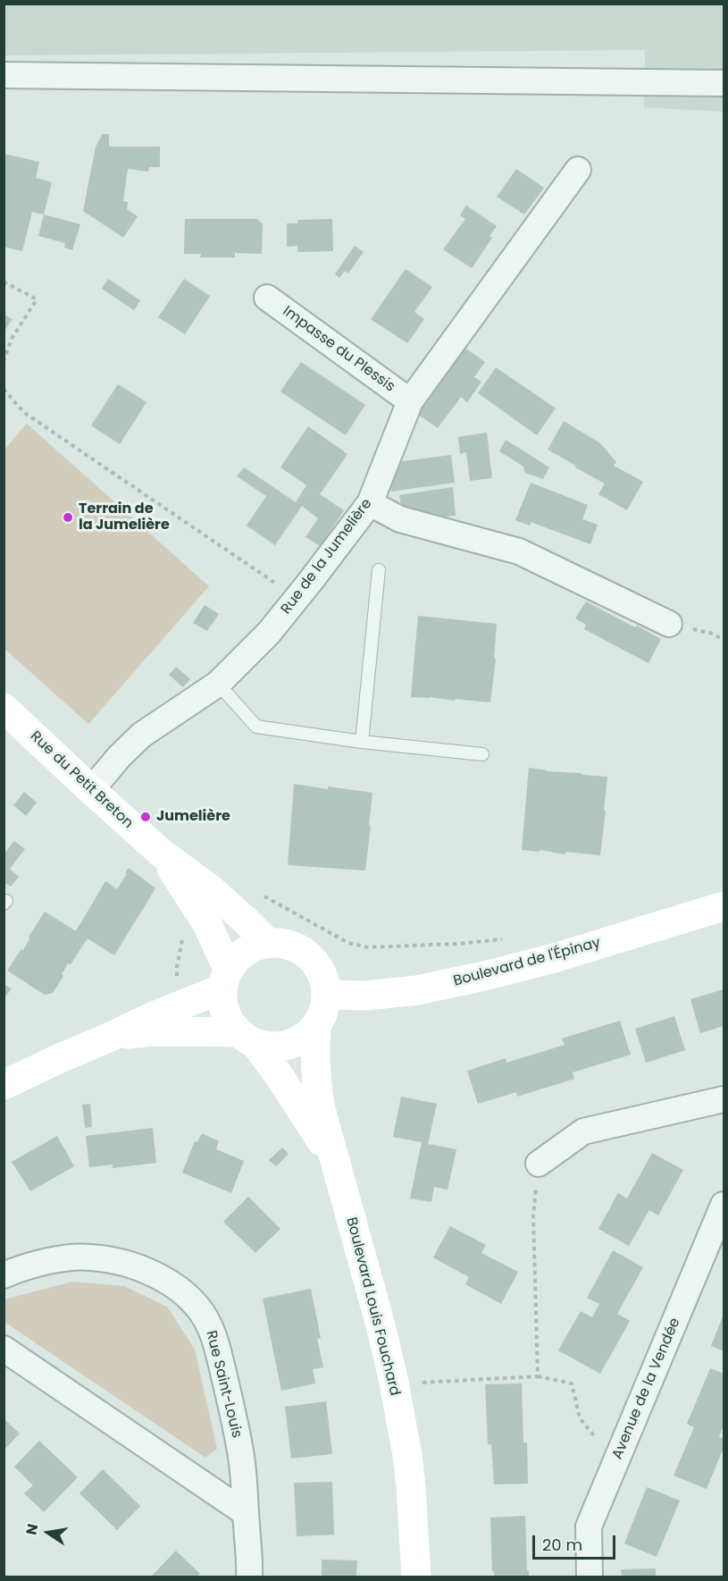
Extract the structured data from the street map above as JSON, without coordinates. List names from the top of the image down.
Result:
{
  "streets": {
    "main road": ["Rue du Petit Breton", "Boulevard de l'Épinay", "Boulevard Louis Fouchard"],
    "street": [
      "Impasse du Plessis",
      "Rue de la Jumelière",
      "Rue Saint-Louis",
      "Avenue de la Vendée"
    ]
  },
  "crossings": [
    ["Impasse du Plessis", "Rue de la Jumelière"],
    ["Rue de la Jumelière", "Rue du Petit Breton"],
    ["Rue du Petit Breton", "Boulevard de l'Épinay"],
    ["Rue du Petit Breton", "Boulevard Louis Fouchard"],
    ["Boulevard de l'Épinay", "Boulevard Louis Fouchard"]
  ],
  "places": ["Terrain de la Jumelière", "Jumelière"],
  "scale_bar": "20 m",
  "north": "left"
}
